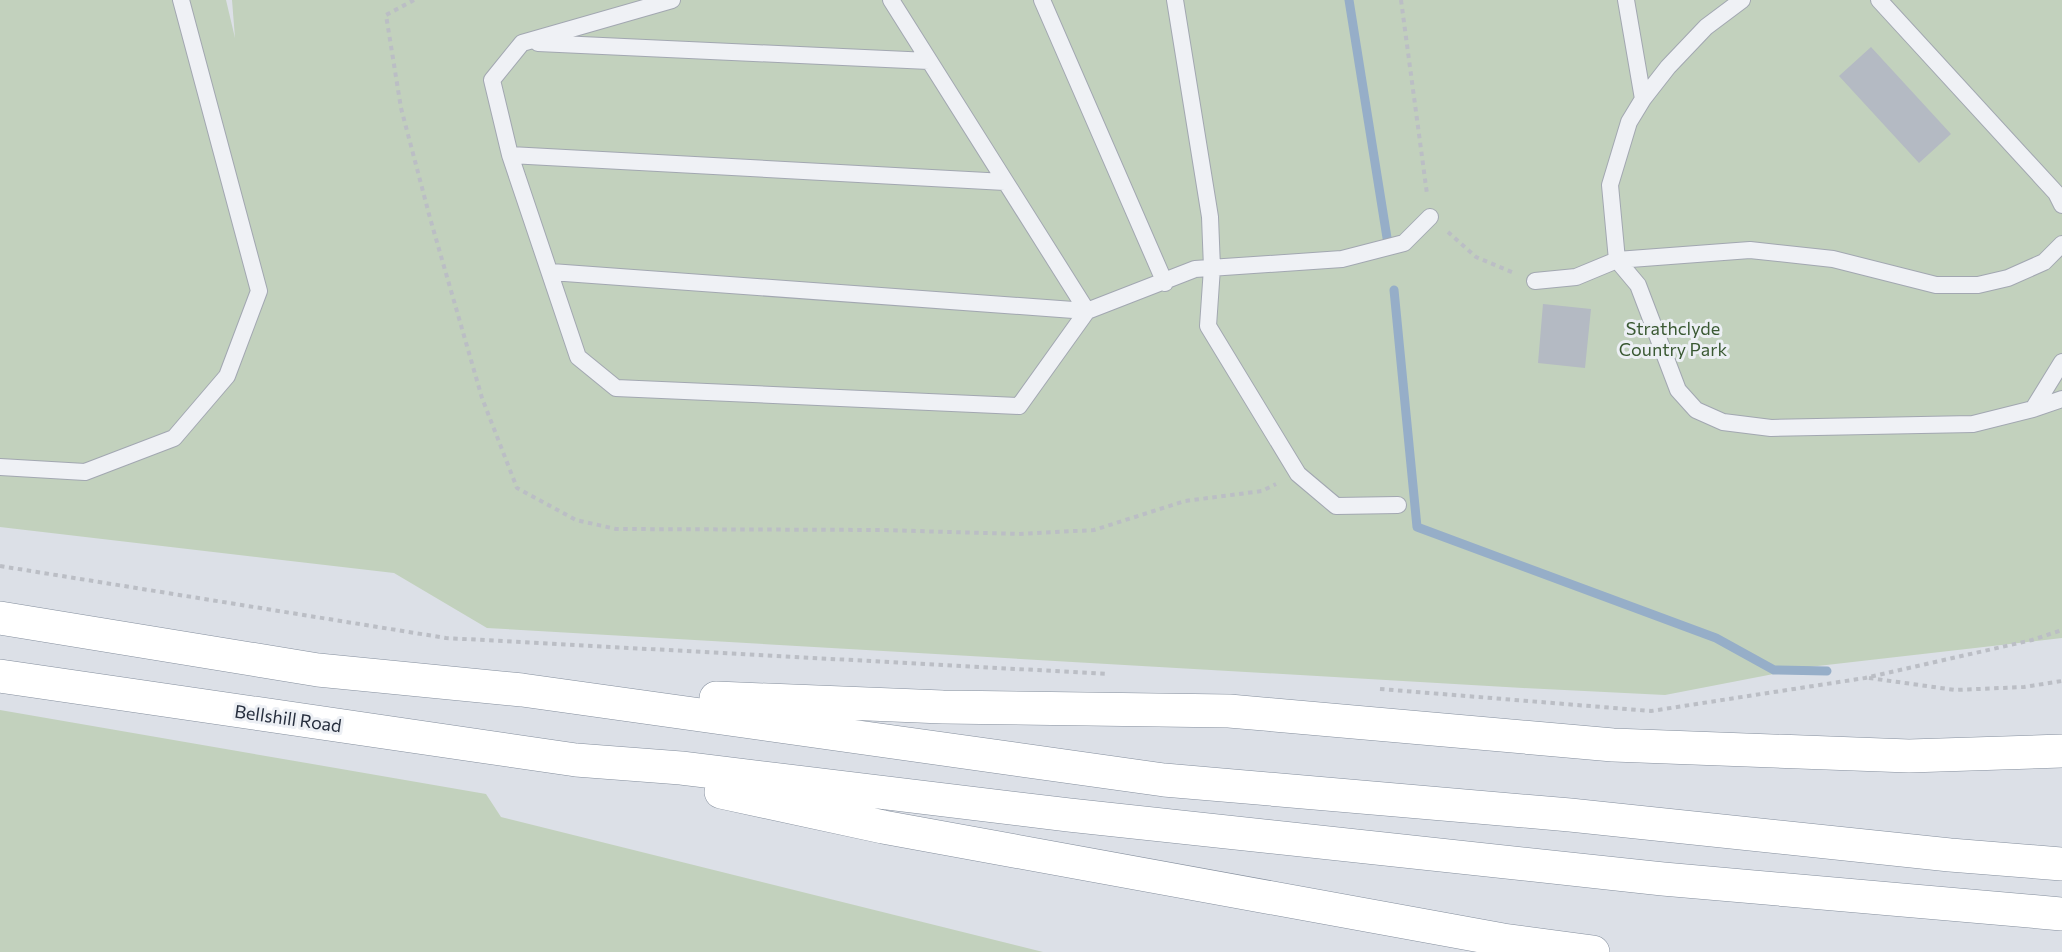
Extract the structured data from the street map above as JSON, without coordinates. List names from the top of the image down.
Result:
{
  "streets": {
    "highway": ["Bellshill Road"]
  },
  "parks": ["Strathclyde Country Park"]
}
